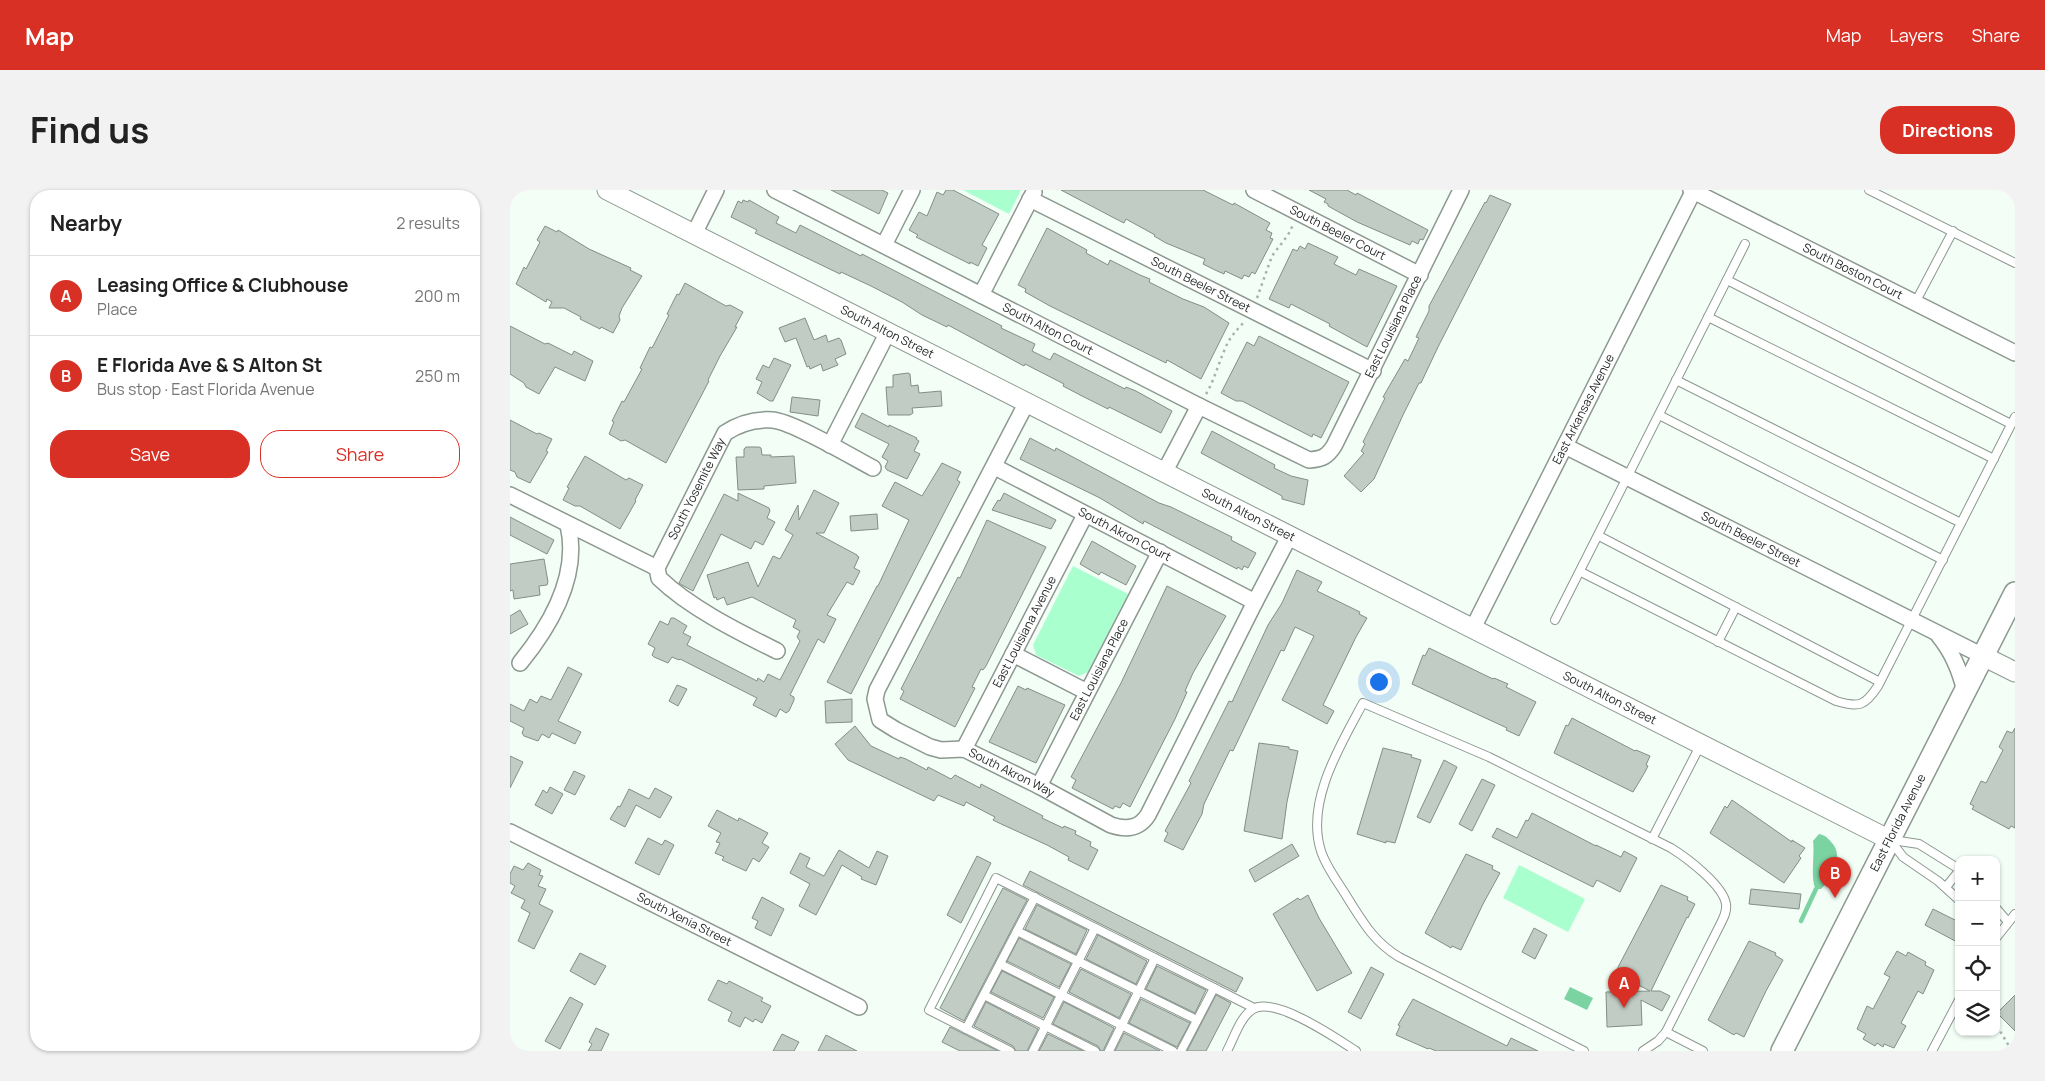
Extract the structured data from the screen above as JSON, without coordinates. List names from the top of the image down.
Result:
{
  "streets": {
    "main road": ["East Florida Avenue"],
    "street": [
      "South Beeler Court",
      "South Boston Court",
      "South Beeler Street",
      "East Louisiana Place",
      "South Alton Court",
      "South Alton Street",
      "East Arkansas Avenue",
      "South Yosemite Way",
      "South Akron Court",
      "East Louisiana Avenue",
      "South Akron Way",
      "South Xenia Street"
    ]
  },
  "crossings": [
    ["South Beeler Court", "East Louisiana Place"],
    ["South Boston Court", "East Arkansas Avenue"],
    ["South Beeler Street", "East Louisiana Place"],
    ["South Beeler Street", "East Arkansas Avenue"],
    ["South Beeler Street", "East Florida Avenue"],
    ["East Louisiana Place", "South Alton Court"],
    ["East Louisiana Place", "South Akron Court"],
    ["East Louisiana Place", "South Akron Way"],
    ["South Alton Street", "East Arkansas Avenue"],
    ["South Alton Street", "South Akron Way"],
    ["South Alton Street", "East Florida Avenue"],
    ["South Akron Court", "East Louisiana Avenue"],
    ["South Akron Court", "South Akron Way"],
    ["East Louisiana Avenue", "South Akron Way"]
  ],
  "page": {
    "header": "Map",
    "nav": ["Map", "Layers", "Share"],
    "title": "Find us",
    "buttons": [
      "Directions",
      ["Save", "Share"]
    ],
    "heading": ["Nearby", "2 results"],
    "list": [
      {
        "mark": "A",
        "name": "Leasing Office & Clubhouse",
        "note": "Place",
        "value": "200 m"
      },
      {
        "mark": "B",
        "name": "E Florida Ave & S Alton St",
        "note": "Bus stop · East Florida Avenue",
        "value": "250 m"
      }
    ],
    "map_buttons": ["+", "−"],
    "pins": ["B", "A"]
  }
}
